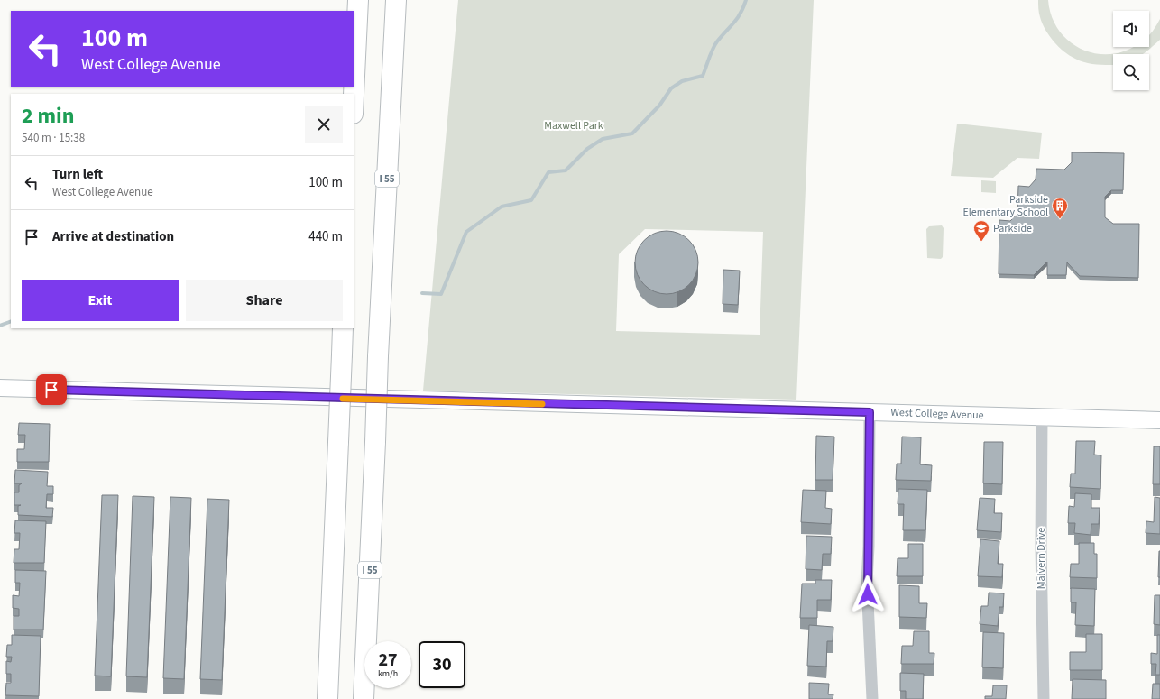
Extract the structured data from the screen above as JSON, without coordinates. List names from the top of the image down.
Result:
{
  "streets": {
    "highway": ["I 55"],
    "main road": ["West College Avenue"],
    "street": ["Malvern Drive"]
  },
  "crossings": [
    ["West College Avenue", "Malvern Drive"]
  ],
  "parks": ["Maxwell Park"],
  "places": {
    "building": ["Parkside Elementary School"],
    "school or university": ["Parkside"]
  },
  "page": {
    "turn": ["100 m", "West College Avenue"],
    "heading": ["2 min", "540 m · 15:38"],
    "list": [
      {
        "name": "Turn left",
        "note": "West College Avenue",
        "value": "100 m"
      },
      {
        "name": "Arrive at destination",
        "value": "440 m"
      }
    ],
    "buttons": ["Exit", "Share"],
    "speed": "27 km/h",
    "limit": "30"
  }
}
